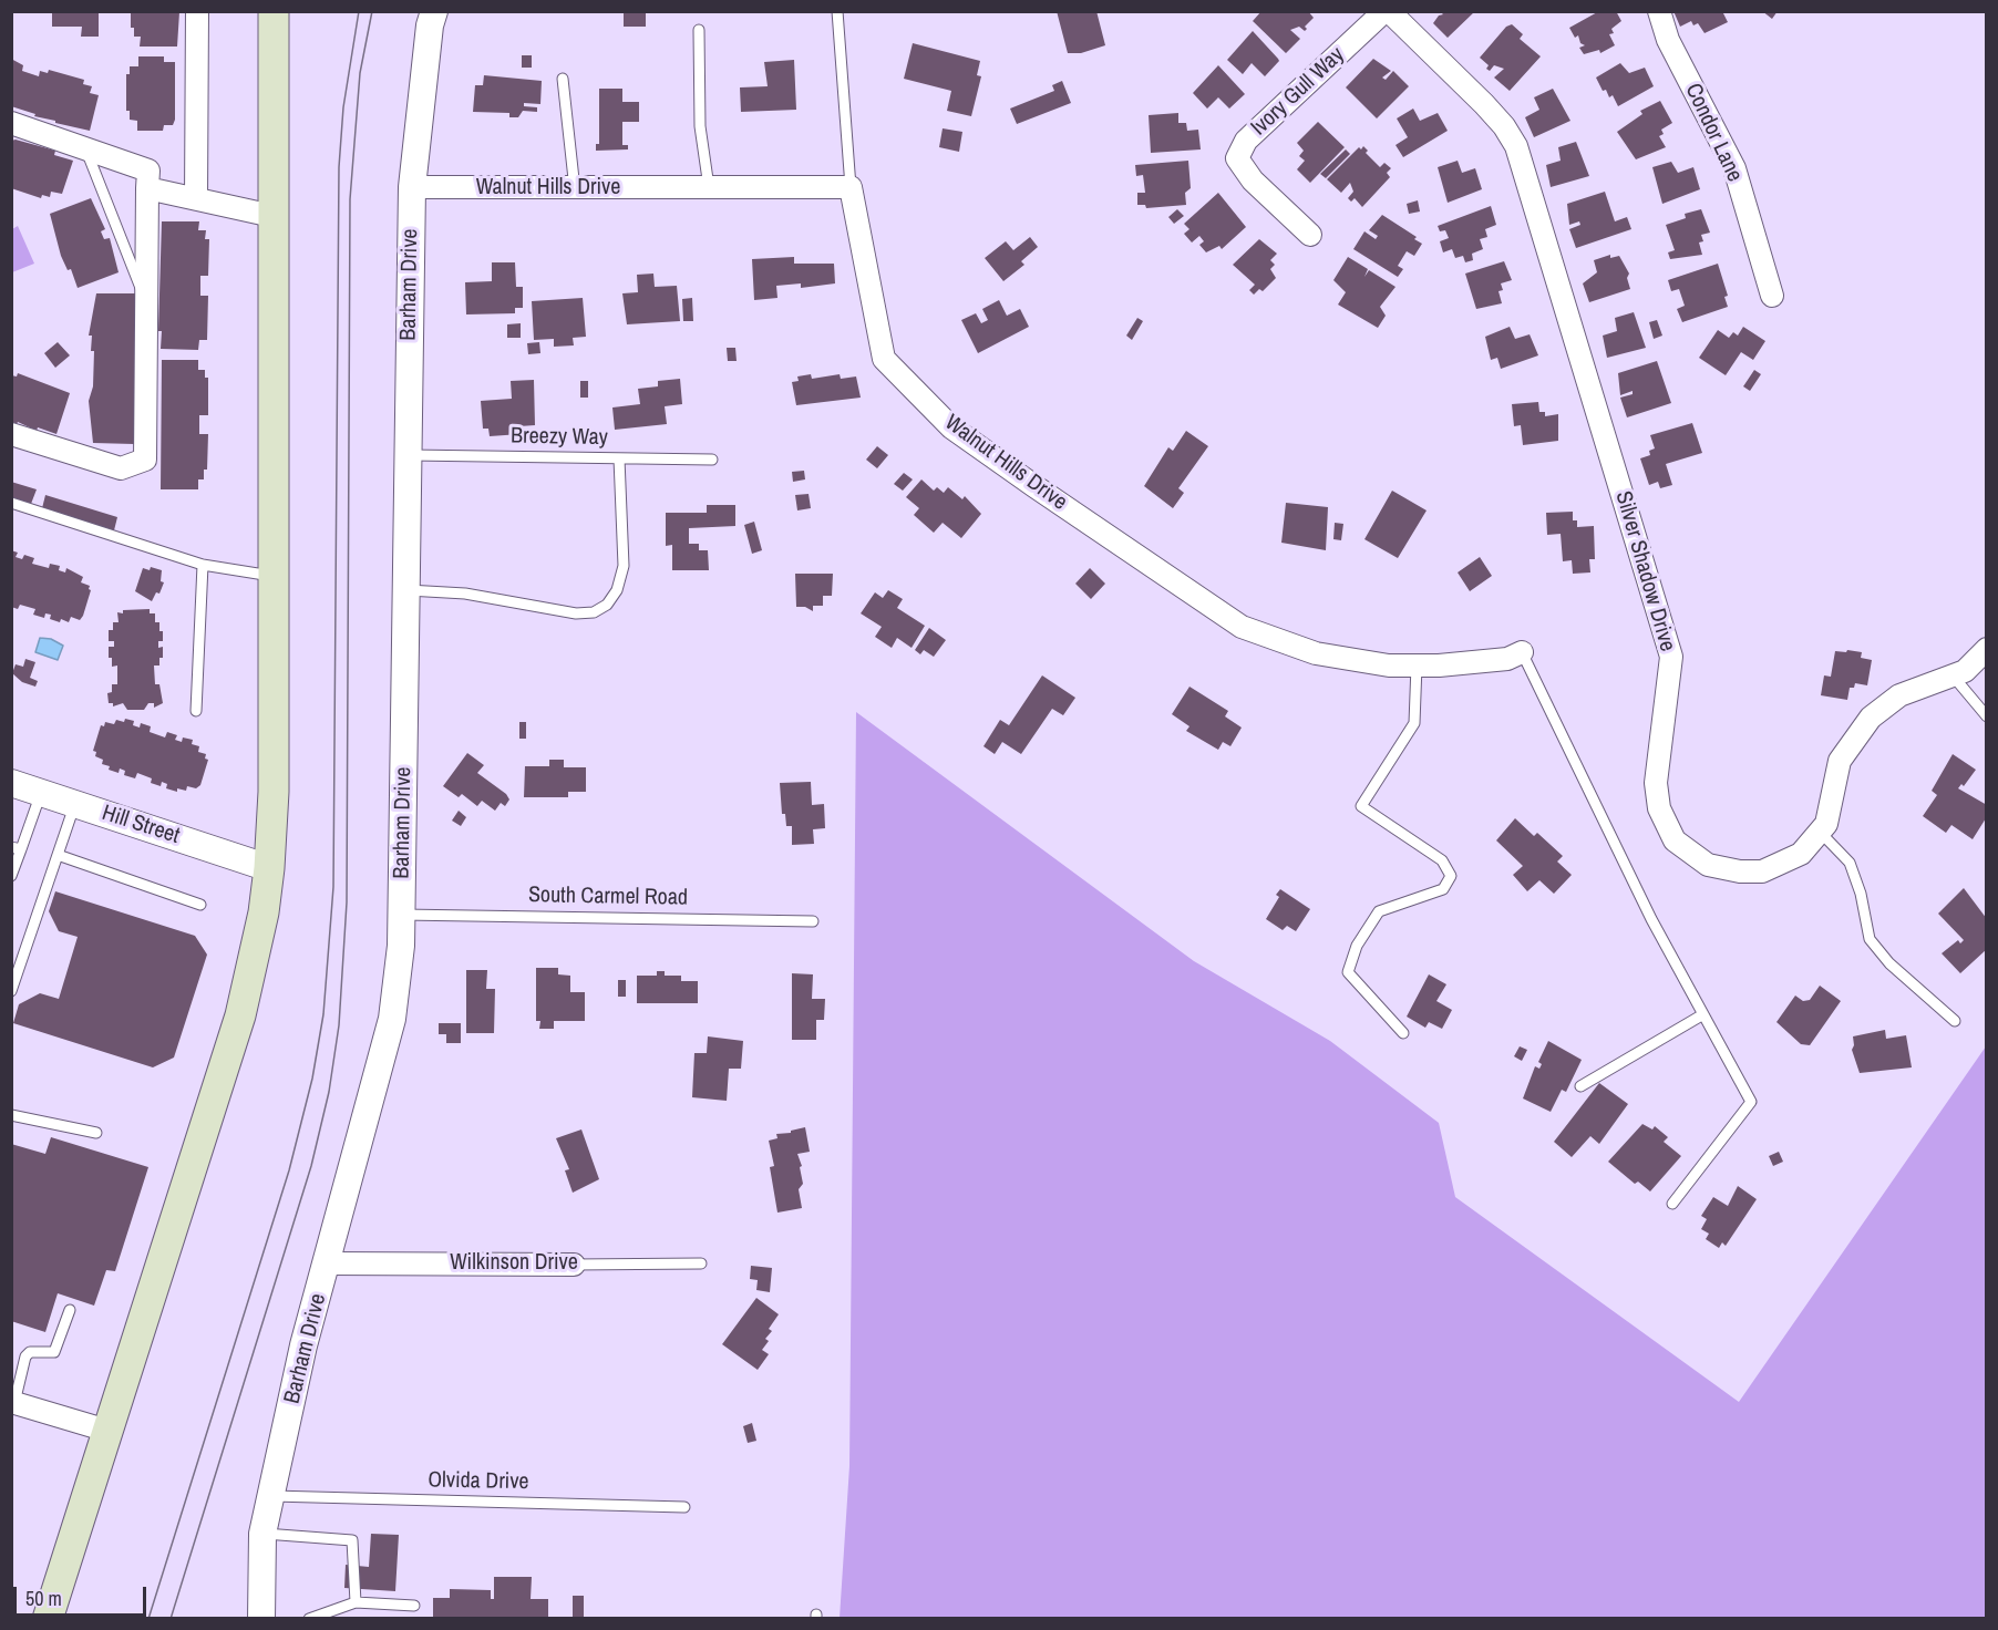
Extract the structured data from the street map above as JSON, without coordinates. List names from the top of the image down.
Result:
{
  "streets": {
    "street": [
      "Ivory Gull Way",
      "Condor Lane",
      "Walnut Hills Drive",
      "Barham Drive",
      "Silver Shadow Drive",
      "Hill Street",
      "Wilkinson Drive"
    ],
    "lane": ["Breezy Way", "South Carmel Road", "Olvida Drive"]
  },
  "crossings": [
    ["Ivory Gull Way", "Silver Shadow Drive"],
    ["Walnut Hills Drive", "Barham Drive"],
    ["Barham Drive", "Breezy Way"],
    ["Barham Drive", "South Carmel Road"],
    ["Barham Drive", "Wilkinson Drive"],
    ["Barham Drive", "Olvida Drive"]
  ],
  "scale_bar": "50 m"
}
